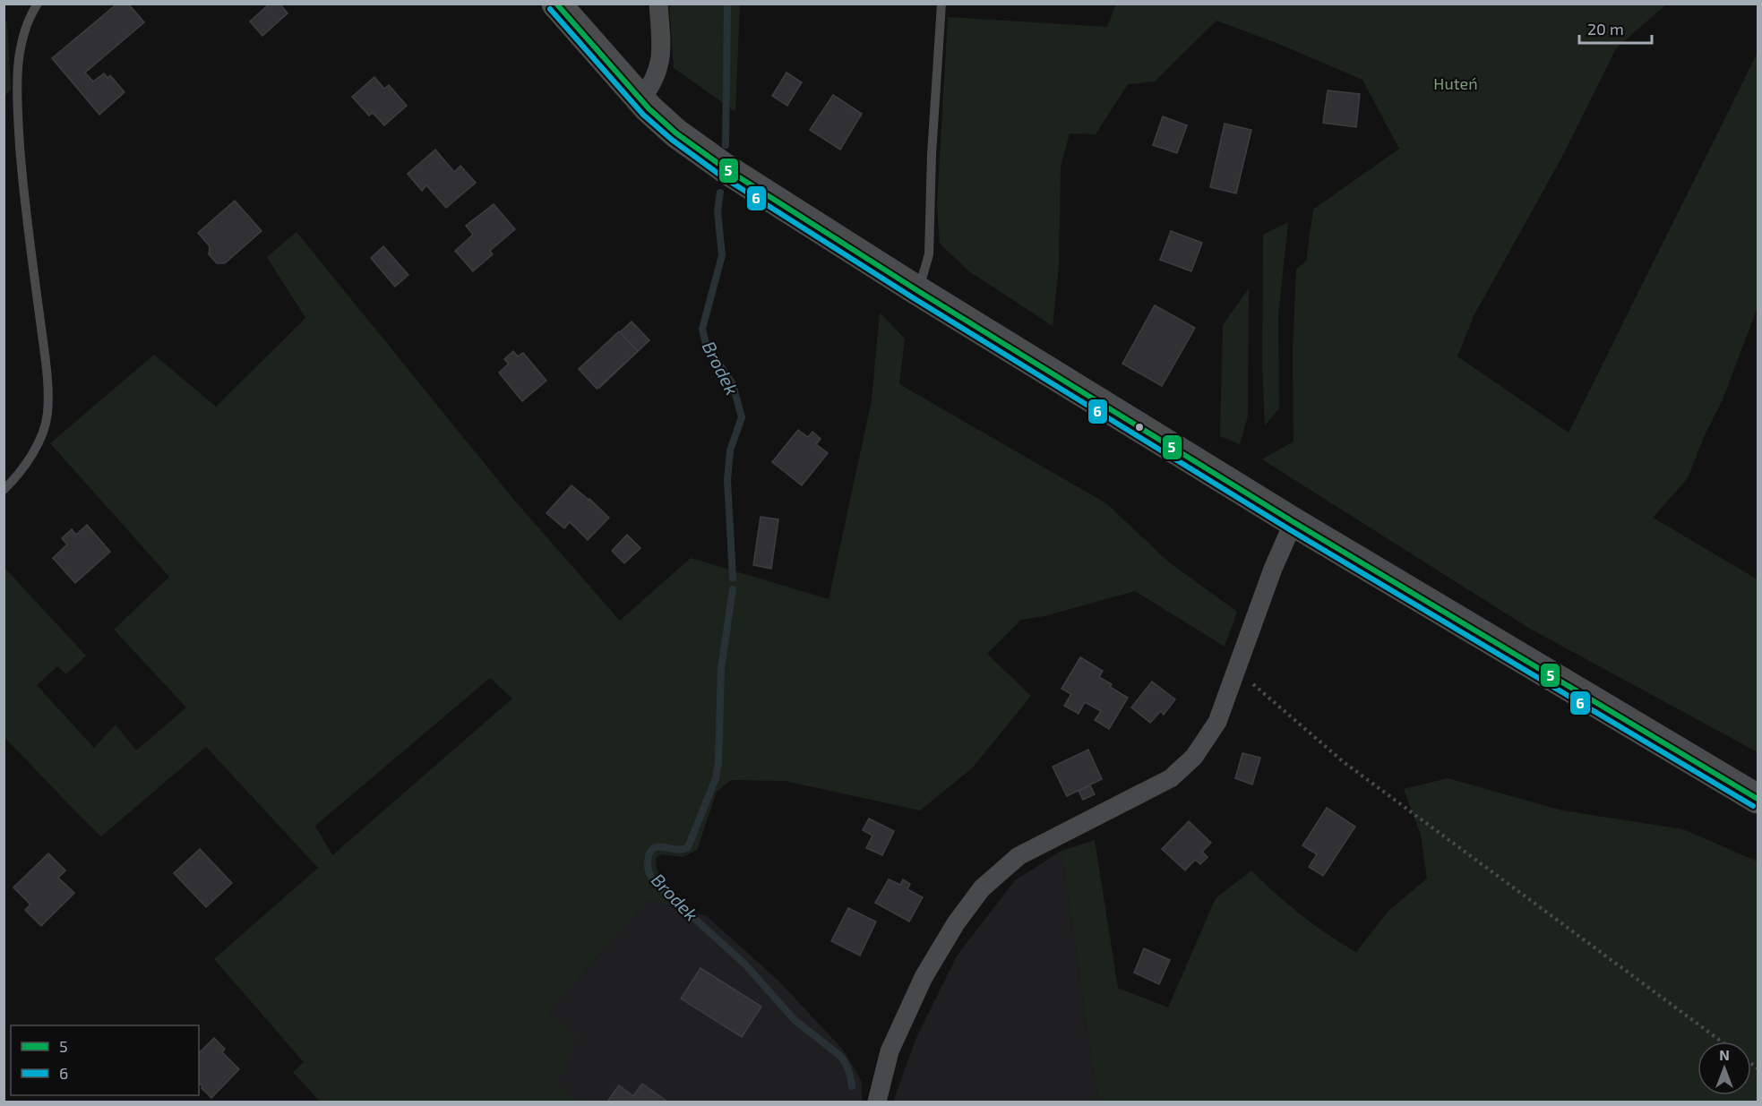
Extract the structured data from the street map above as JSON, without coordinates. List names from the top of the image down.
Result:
{
  "water": ["Brodek"],
  "parks": ["Huteń"],
  "lines": ["transit line 5", "transit line 6"],
  "legend": ["5", "6"],
  "scale_bar": "20 m",
  "north": "top"
}
